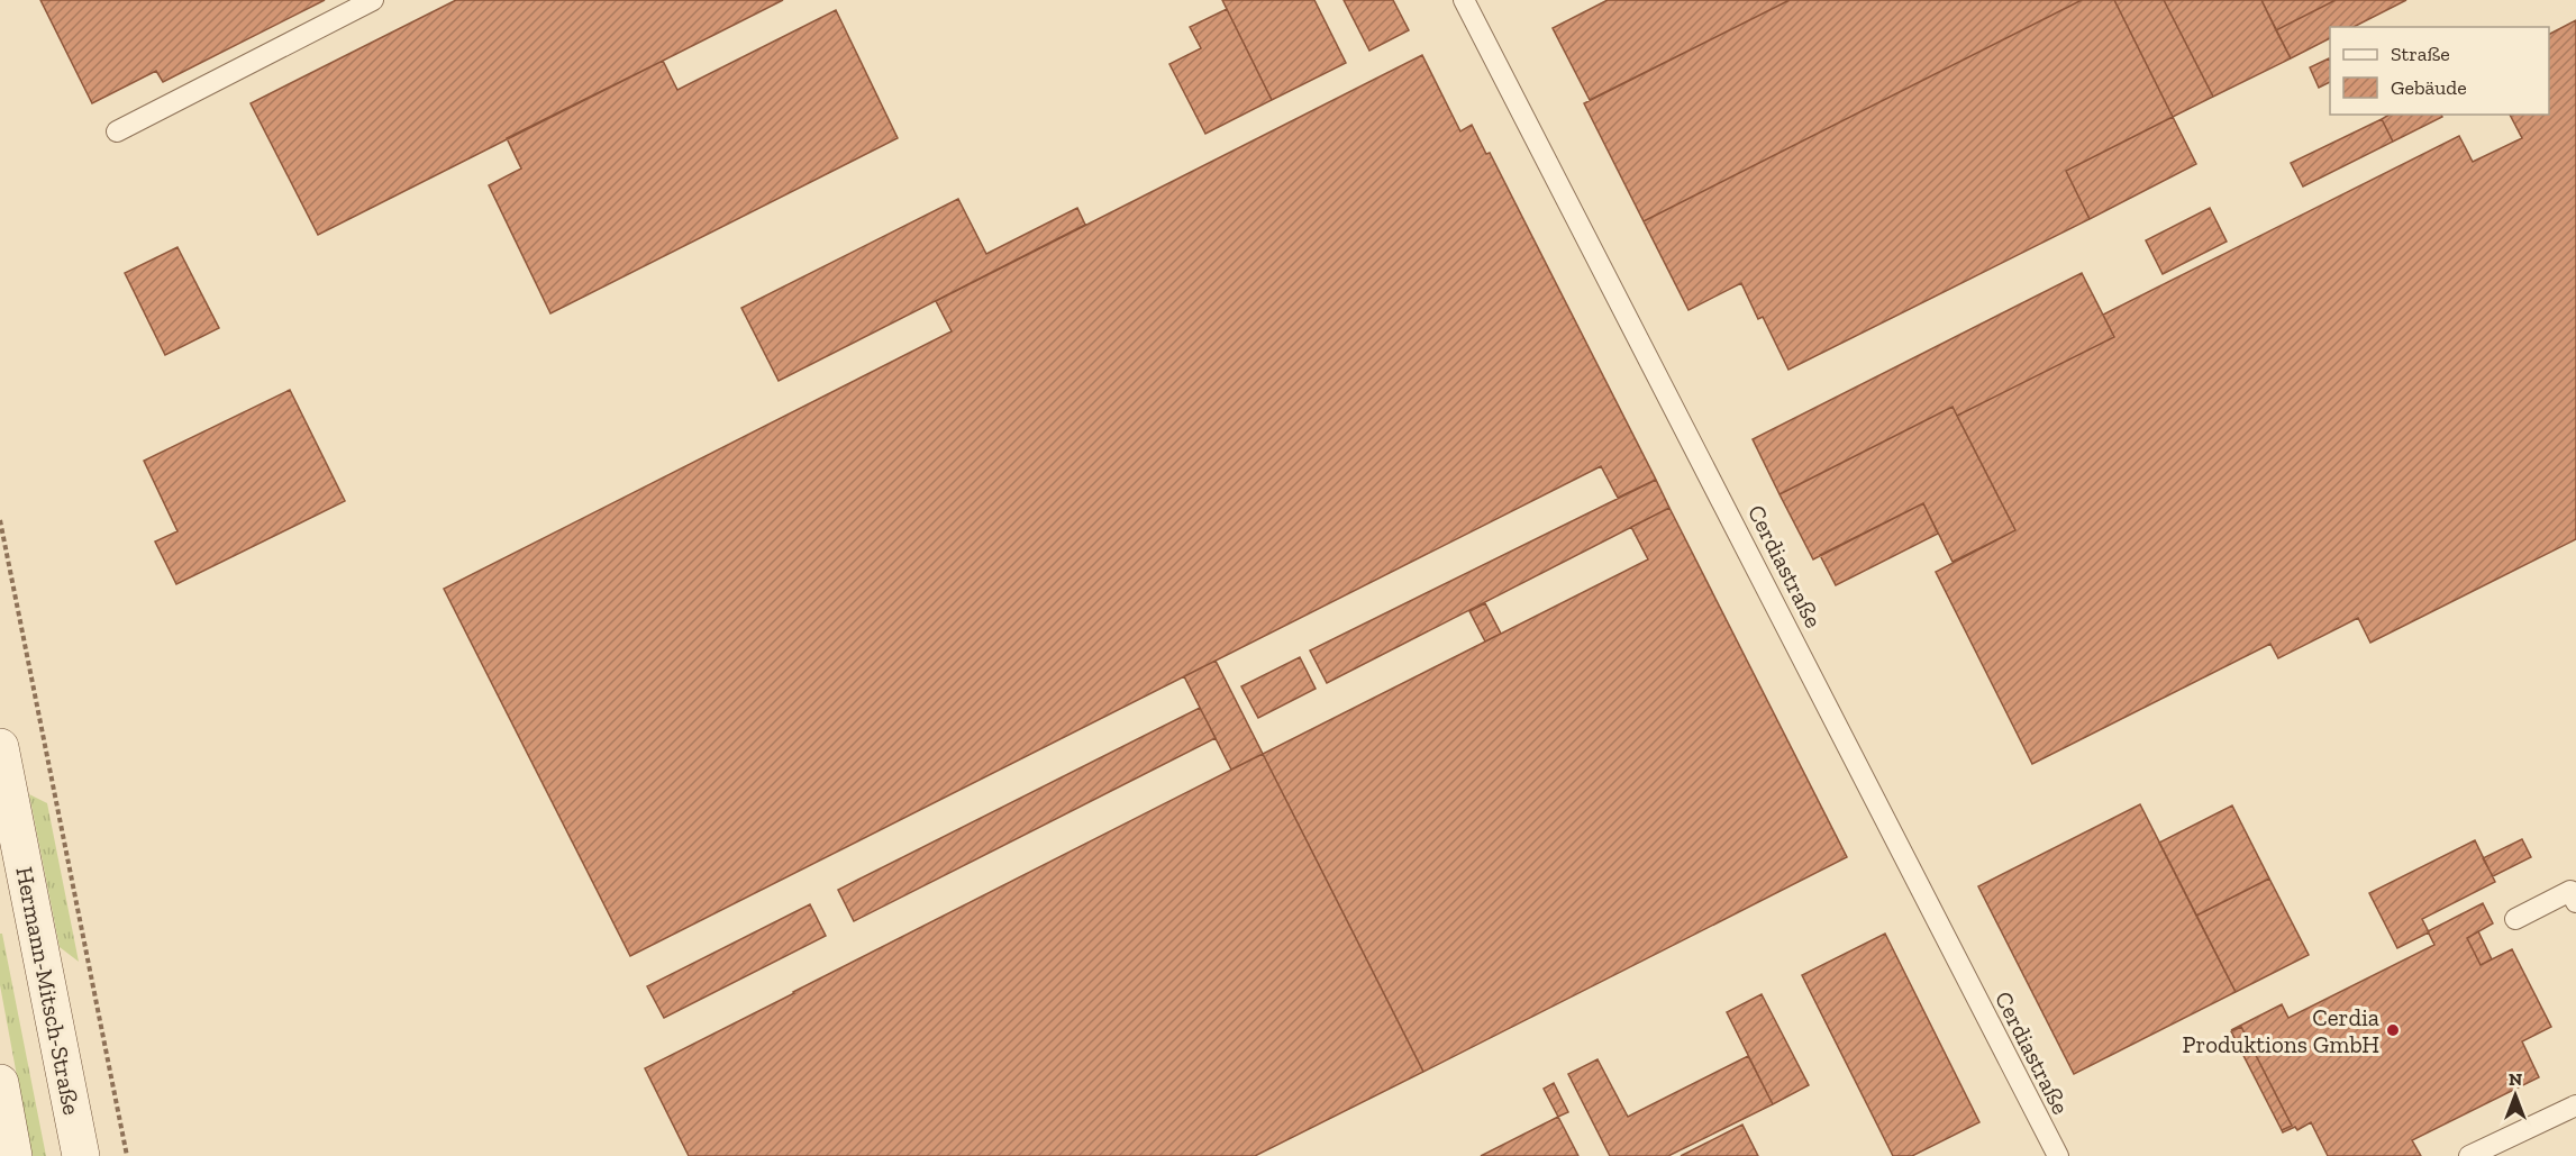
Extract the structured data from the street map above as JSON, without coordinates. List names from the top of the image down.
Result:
{
  "streets": {
    "main road": ["Hermann-Mitsch-Straße"],
    "lane": ["Cerdiastraße"]
  },
  "places": ["Cerdia Produktions GmbH"],
  "legend": ["Straße", "Gebäude"],
  "north": "top"
}
